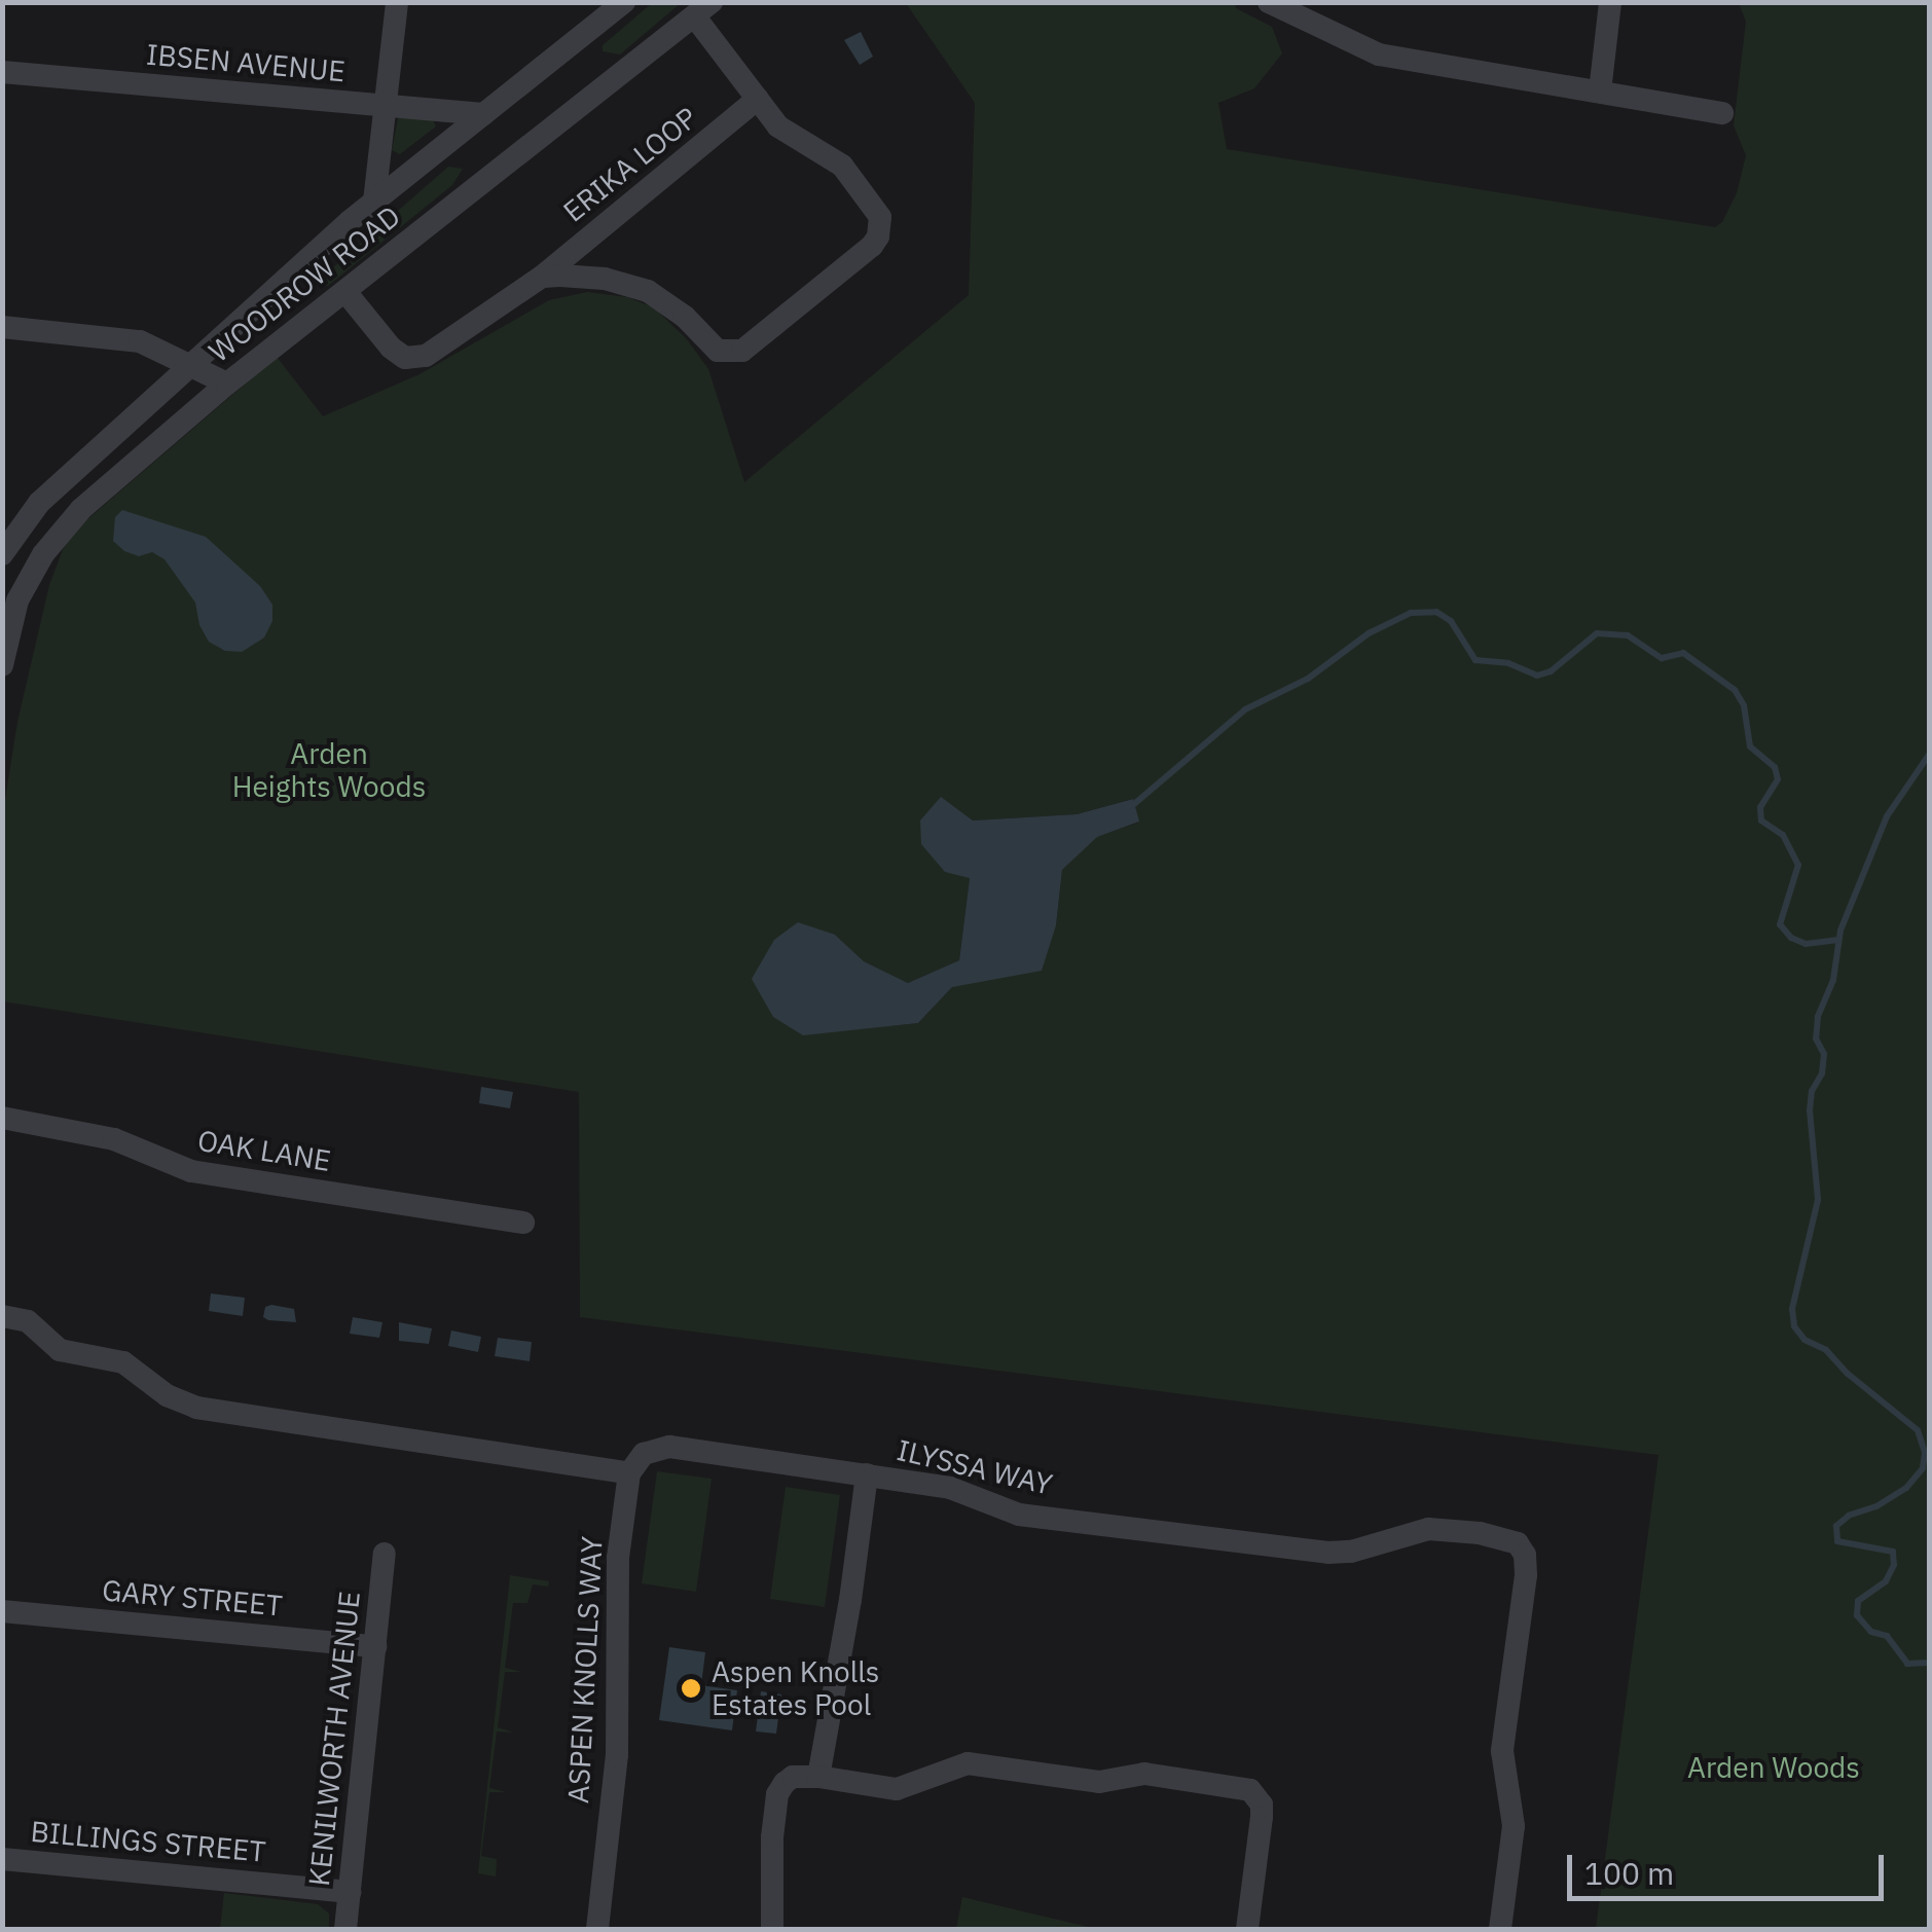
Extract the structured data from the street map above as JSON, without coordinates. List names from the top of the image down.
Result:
{
  "streets": {
    "street": [
      "IBSEN AVENUE",
      "ERIKA LOOP",
      "WOODROW ROAD",
      "OAK LANE",
      "ILYSSA WAY",
      "GARY STREET",
      "ASPEN KNOLLS WAY",
      "KENILWORTH AVENUE",
      "BILLINGS STREET"
    ]
  },
  "crossings": [
    ["IBSEN AVENUE", "WOODROW ROAD"],
    ["ERIKA LOOP", "WOODROW ROAD"],
    ["ILYSSA WAY", "ASPEN KNOLLS WAY"],
    ["GARY STREET", "KENILWORTH AVENUE"],
    ["KENILWORTH AVENUE", "BILLINGS STREET"]
  ],
  "parks": ["Arden Heights Woods", "Arden Woods"],
  "places": ["Aspen Knolls Estates Pool"],
  "scale_bar": "100 m"
}
